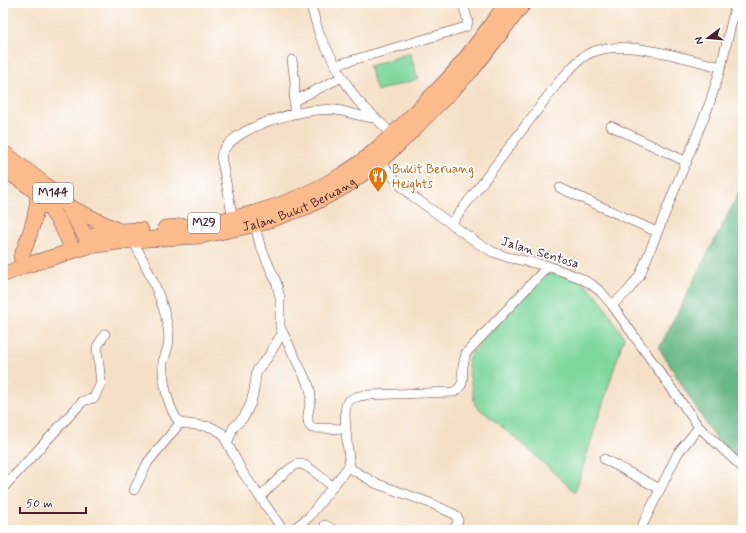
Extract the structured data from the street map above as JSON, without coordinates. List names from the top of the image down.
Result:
{
  "streets": {
    "main road": ["M144", "Jalan Bukit Beruang", "M29"],
    "street": ["Jalan Sentosa"]
  },
  "crossings": [
    ["M144", "Jalan Bukit Beruang"],
    ["Jalan Bukit Beruang", "Jalan Sentosa"]
  ],
  "places": {
    "restaurant": ["Bukit Beruang Heights"]
  },
  "scale_bar": "50 m",
  "north": "left"
}
